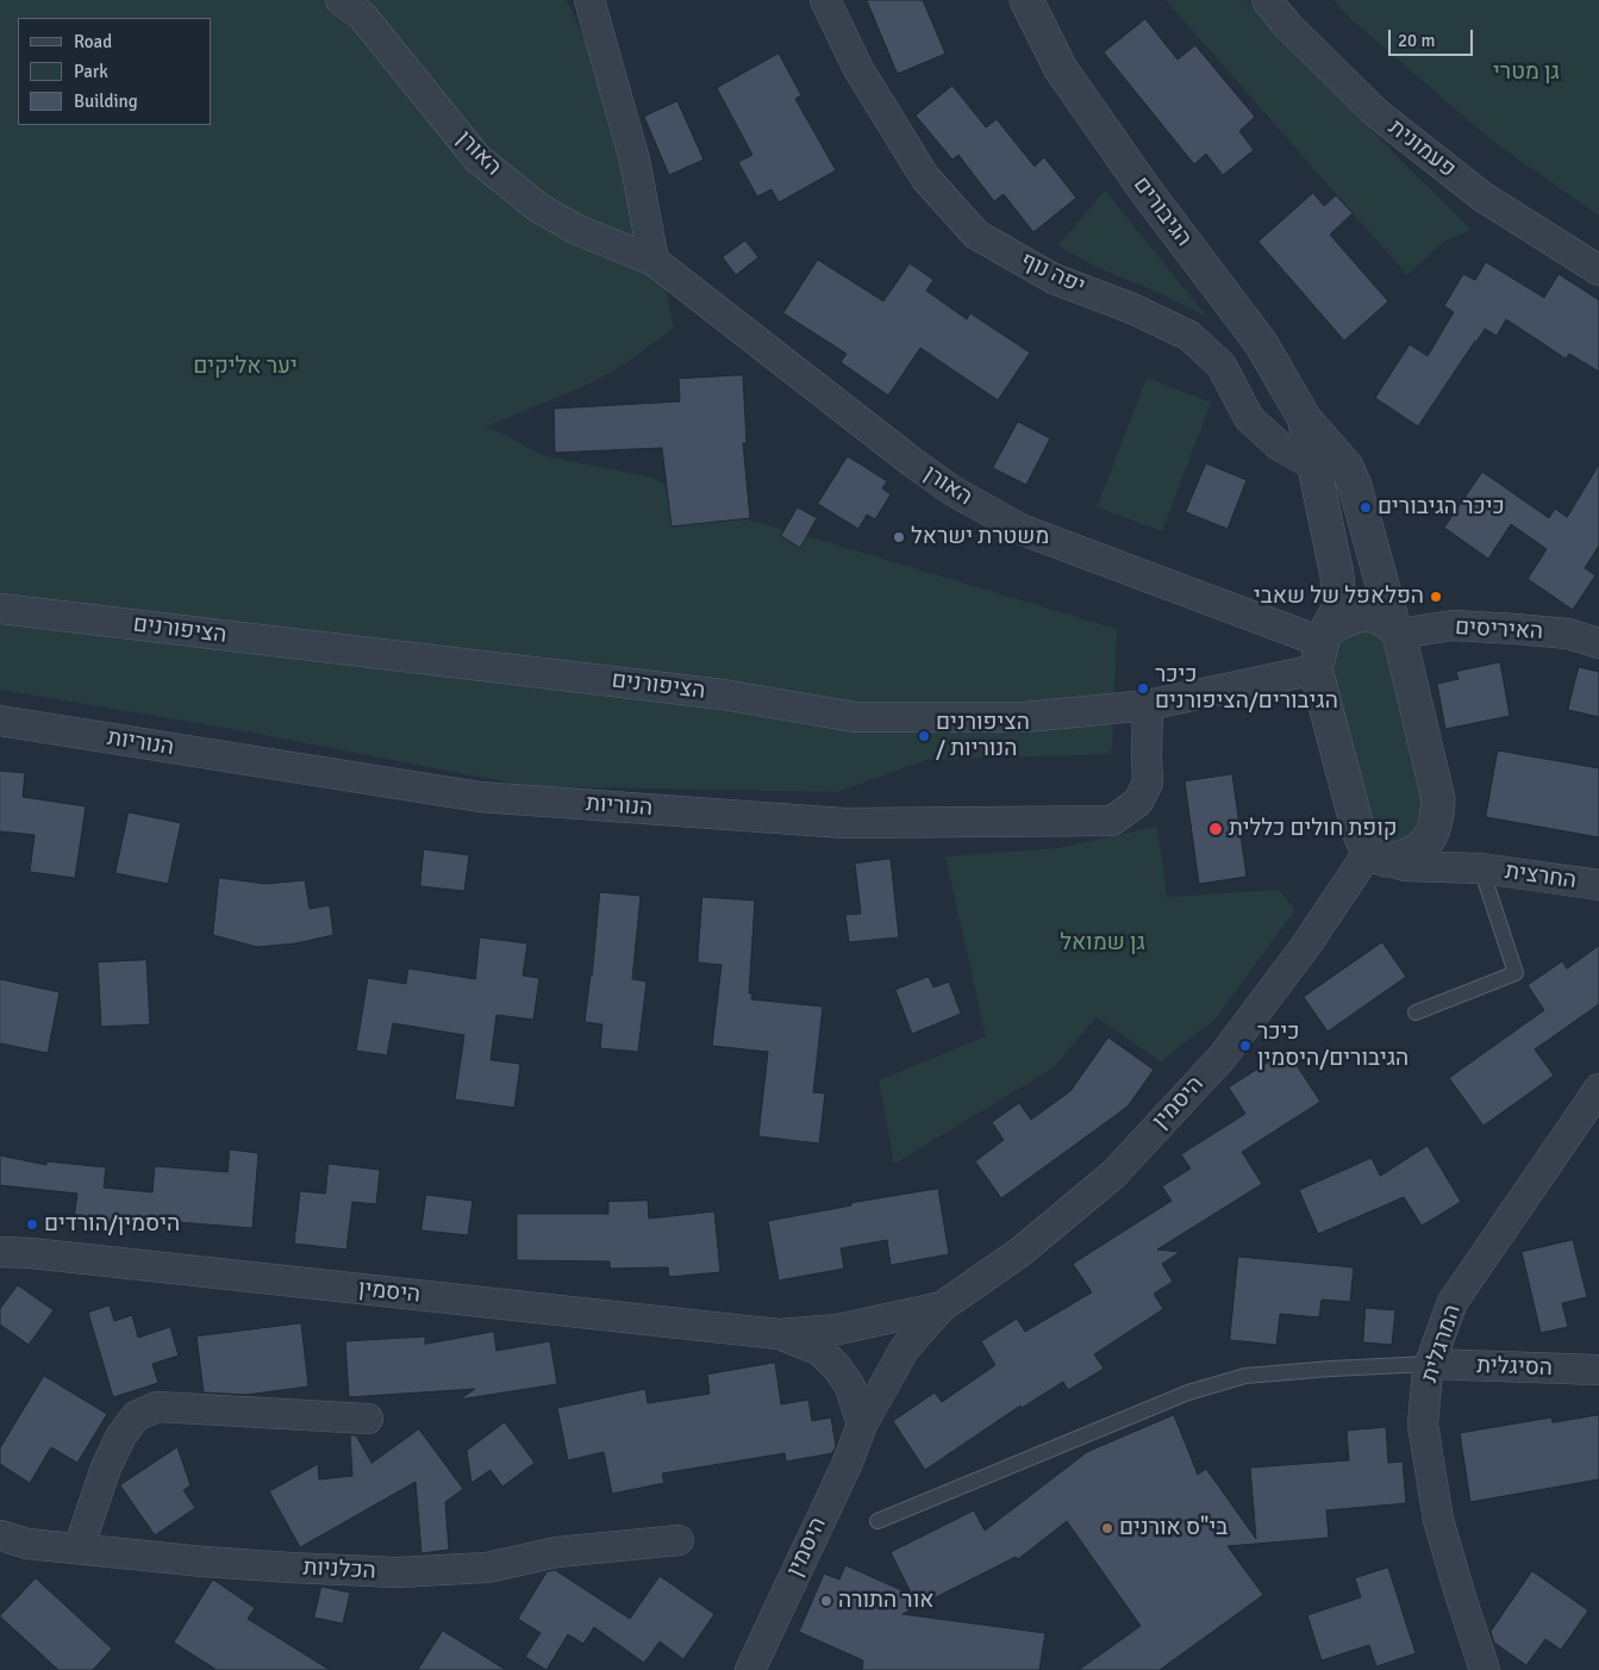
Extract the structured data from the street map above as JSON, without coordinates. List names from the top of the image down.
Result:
{
  "streets": {
    "street": [
      "פעמונית",
      "האורן",
      "הגיבורים",
      "יפה נוף",
      "הציפורנים",
      "האיריסים",
      "הנוריות",
      "החרצית",
      "היסמין",
      "המרגלית",
      "הסיגלית",
      "הכלניות"
    ]
  },
  "crossings": [
    ["האורן", "הגיבורים"],
    ["האורן", "הציפורנים"],
    ["הגיבורים", "יפה נוף"],
    ["הגיבורים", "הציפורנים"],
    ["הגיבורים", "האיריסים"],
    ["הגיבורים", "החרצית"],
    ["הציפורנים", "הנוריות"],
    ["החרצית", "היסמין"],
    ["המרגלית", "הסיגלית"]
  ],
  "parks": ["גן מטרי", "יער אליקים", "גן שמואל"],
  "places": [
    "כיכר הגיבורים",
    "משטרת ישראל",
    "הפלאפל של שאבי",
    "כיכר הגיבורים/הציפורנים",
    "הציפורנים / הנוריות",
    "קופת חולים כללית",
    "כיכר הגיבורים/היסמין",
    "היסמין/הורדים",
    "בי\"ס אורנים",
    "אור התורה"
  ],
  "legend": ["Road", "Park", "Building"],
  "scale_bar": "20 m"
}
